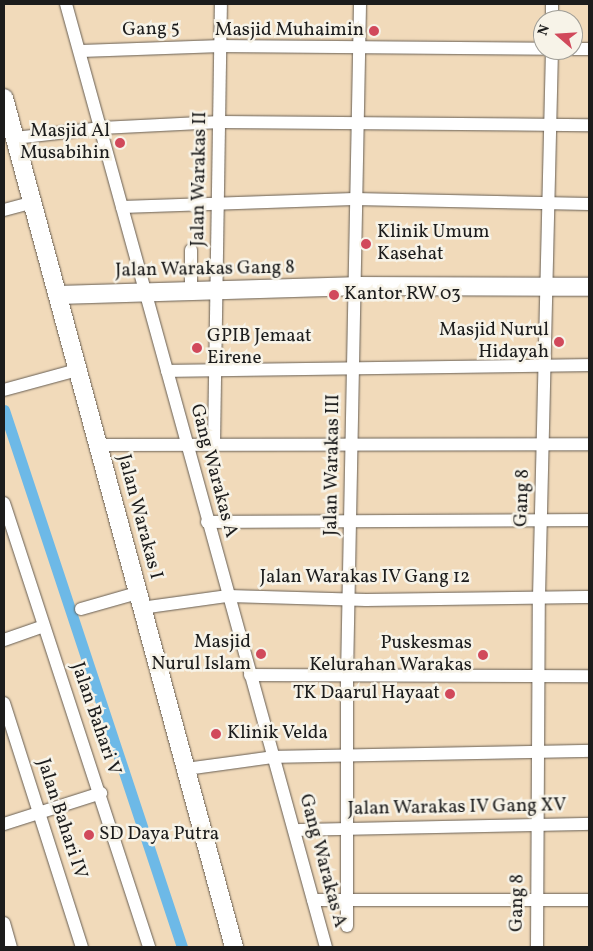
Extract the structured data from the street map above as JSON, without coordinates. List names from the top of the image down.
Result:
{
  "streets": {
    "street": [
      "Gang 5",
      "Jalan Warakas II",
      "Jalan Warakas Gang 8",
      "Jalan Warakas III",
      "Gang Warakas A",
      "Gang 8",
      "Jalan Warakas I",
      "Jalan Warakas IV Gang 12",
      "Jalan Bahari V",
      "Jalan Warakas IV Gang XV",
      "Jalan Bahari IV"
    ]
  },
  "crossings": [
    ["Gang 5", "Jalan Warakas II"],
    ["Gang 5", "Jalan Warakas III"],
    ["Gang 5", "Gang Warakas A"],
    ["Jalan Warakas II", "Jalan Warakas Gang 8"],
    ["Jalan Warakas Gang 8", "Jalan Warakas III"],
    ["Jalan Warakas Gang 8", "Gang Warakas A"],
    ["Jalan Warakas Gang 8", "Gang 8"],
    ["Jalan Warakas Gang 8", "Jalan Warakas I"],
    ["Jalan Warakas III", "Jalan Warakas IV Gang 12"],
    ["Jalan Warakas III", "Jalan Warakas IV Gang XV"],
    ["Gang Warakas A", "Jalan Warakas IV Gang 12"],
    ["Gang Warakas A", "Jalan Warakas IV Gang XV"],
    ["Gang 8", "Jalan Warakas IV Gang 12"],
    ["Gang 8", "Jalan Warakas IV Gang XV"],
    ["Jalan Warakas I", "Jalan Warakas IV Gang 12"]
  ],
  "places": [
    "Masjid Muhaimin",
    "Masjid Al Musabihin",
    "Klinik Umum Kasehat",
    "Kantor RW 03",
    "Masjid Nurul Hidayah",
    "GPIB Jemaat Eirene",
    "Masjid Nurul Islam",
    "Puskesmas Kelurahan Warakas",
    "TK Daarul Hayaat",
    "Klinik Velda",
    "SD Daya Putra"
  ],
  "north": "left"
}
